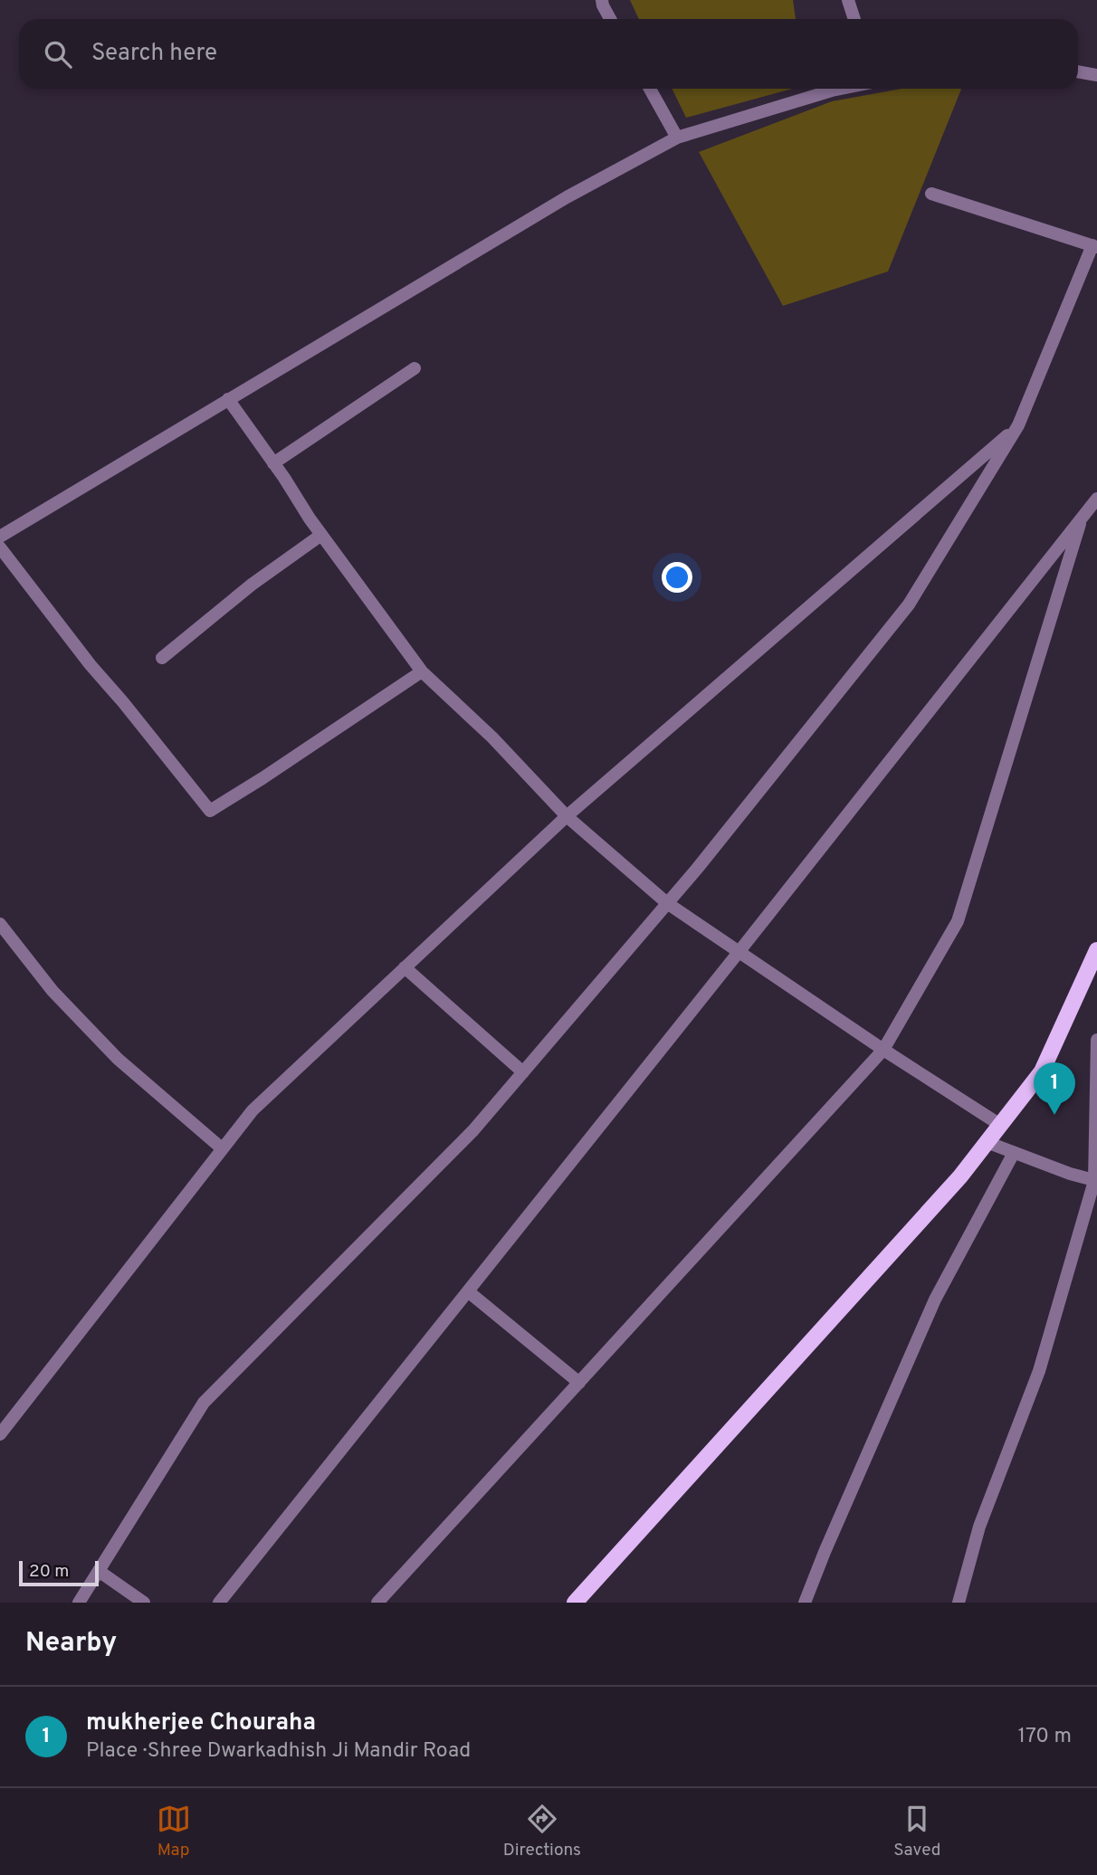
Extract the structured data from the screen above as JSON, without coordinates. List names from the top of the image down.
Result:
{
  "scale_bar": "20 m",
  "page": {
    "search": "Search here",
    "pins": "1",
    "scale": "20 m",
    "heading": "Nearby",
    "list": [
      {
        "mark": "1",
        "name": "mukherjee Chouraha",
        "note": "Place · Shree Dwarkadhish Ji Mandir Road",
        "value": "170 m"
      }
    ],
    "nav": ["Map", "Directions", "Saved"]
  }
}
